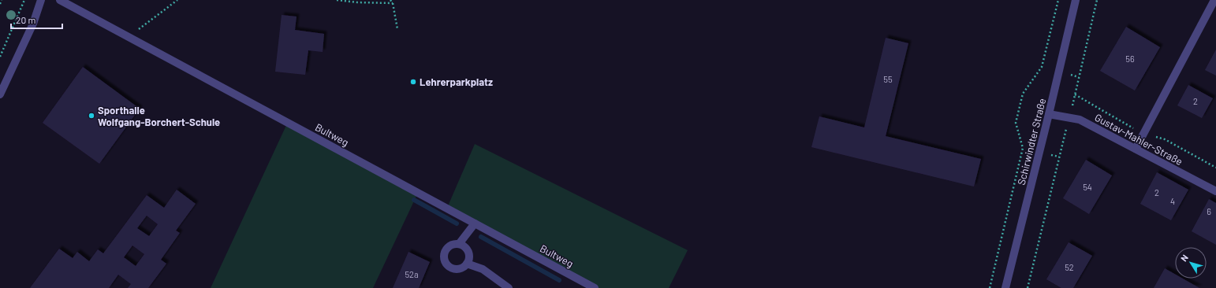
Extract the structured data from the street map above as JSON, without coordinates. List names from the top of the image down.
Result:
{
  "streets": {
    "street": ["Bultweg", "Gustav-Mahler-Straße", "Schirwindter Straße"]
  },
  "crossings": [
    ["Gustav-Mahler-Straße", "Schirwindter Straße"]
  ],
  "places": ["Lehrerparkplatz", "Sporthalle Wolfgang-Borchert-Schule"],
  "house_numbers": [
    "56",
    "55",
    "2",
    "54",
    "2",
    "4",
    "6",
    "52",
    "52a"
  ],
  "scale_bar": "20 m",
  "north": "top left"
}
